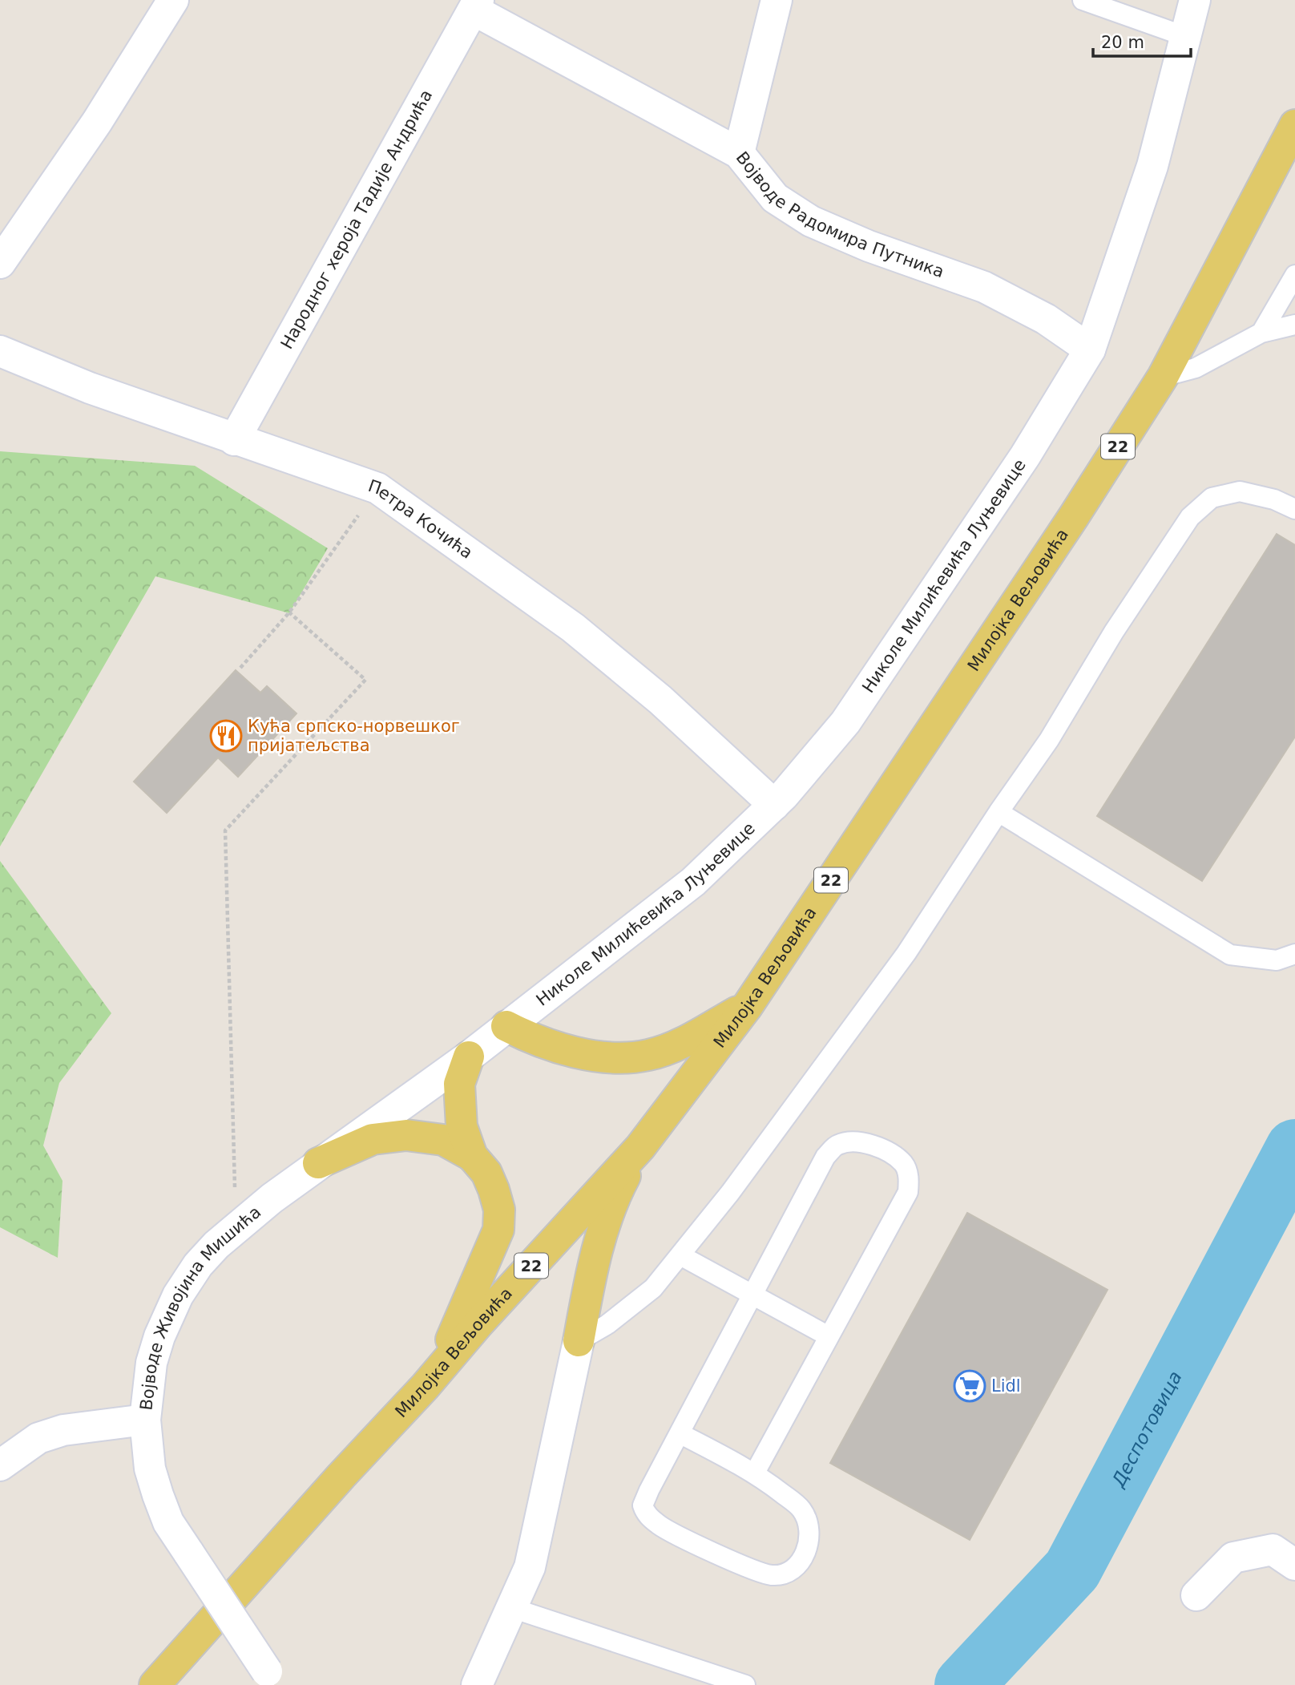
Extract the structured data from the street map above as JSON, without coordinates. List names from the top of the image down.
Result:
{
  "streets": {
    "main road": ["22", "Милојка Вељовића"],
    "street": [
      "Војводе Радомира Путника",
      "Народног хероја Тадије Андрића",
      "Петра Кочића",
      "Николе Милићевића Луњевице",
      "Војводе Живојина Мишића"
    ]
  },
  "crossings": [
    ["Војводе Радомира Путника", "Народног хероја Тадије Андрића"],
    ["Војводе Радомира Путника", "Николе Милићевића Луњевице"],
    ["Народног хероја Тадије Андрића", "Петра Кочића"],
    ["Петра Кочића", "Николе Милићевића Луњевице"],
    ["Николе Милићевића Луњевице", "Војводе Живојина Мишића"]
  ],
  "water": ["Деспотовица"],
  "places": {
    "restaurant": ["Кућа српско-норвешког пријатељства"],
    "supermarket": ["Lidl"]
  },
  "scale_bar": "20 m"
}
